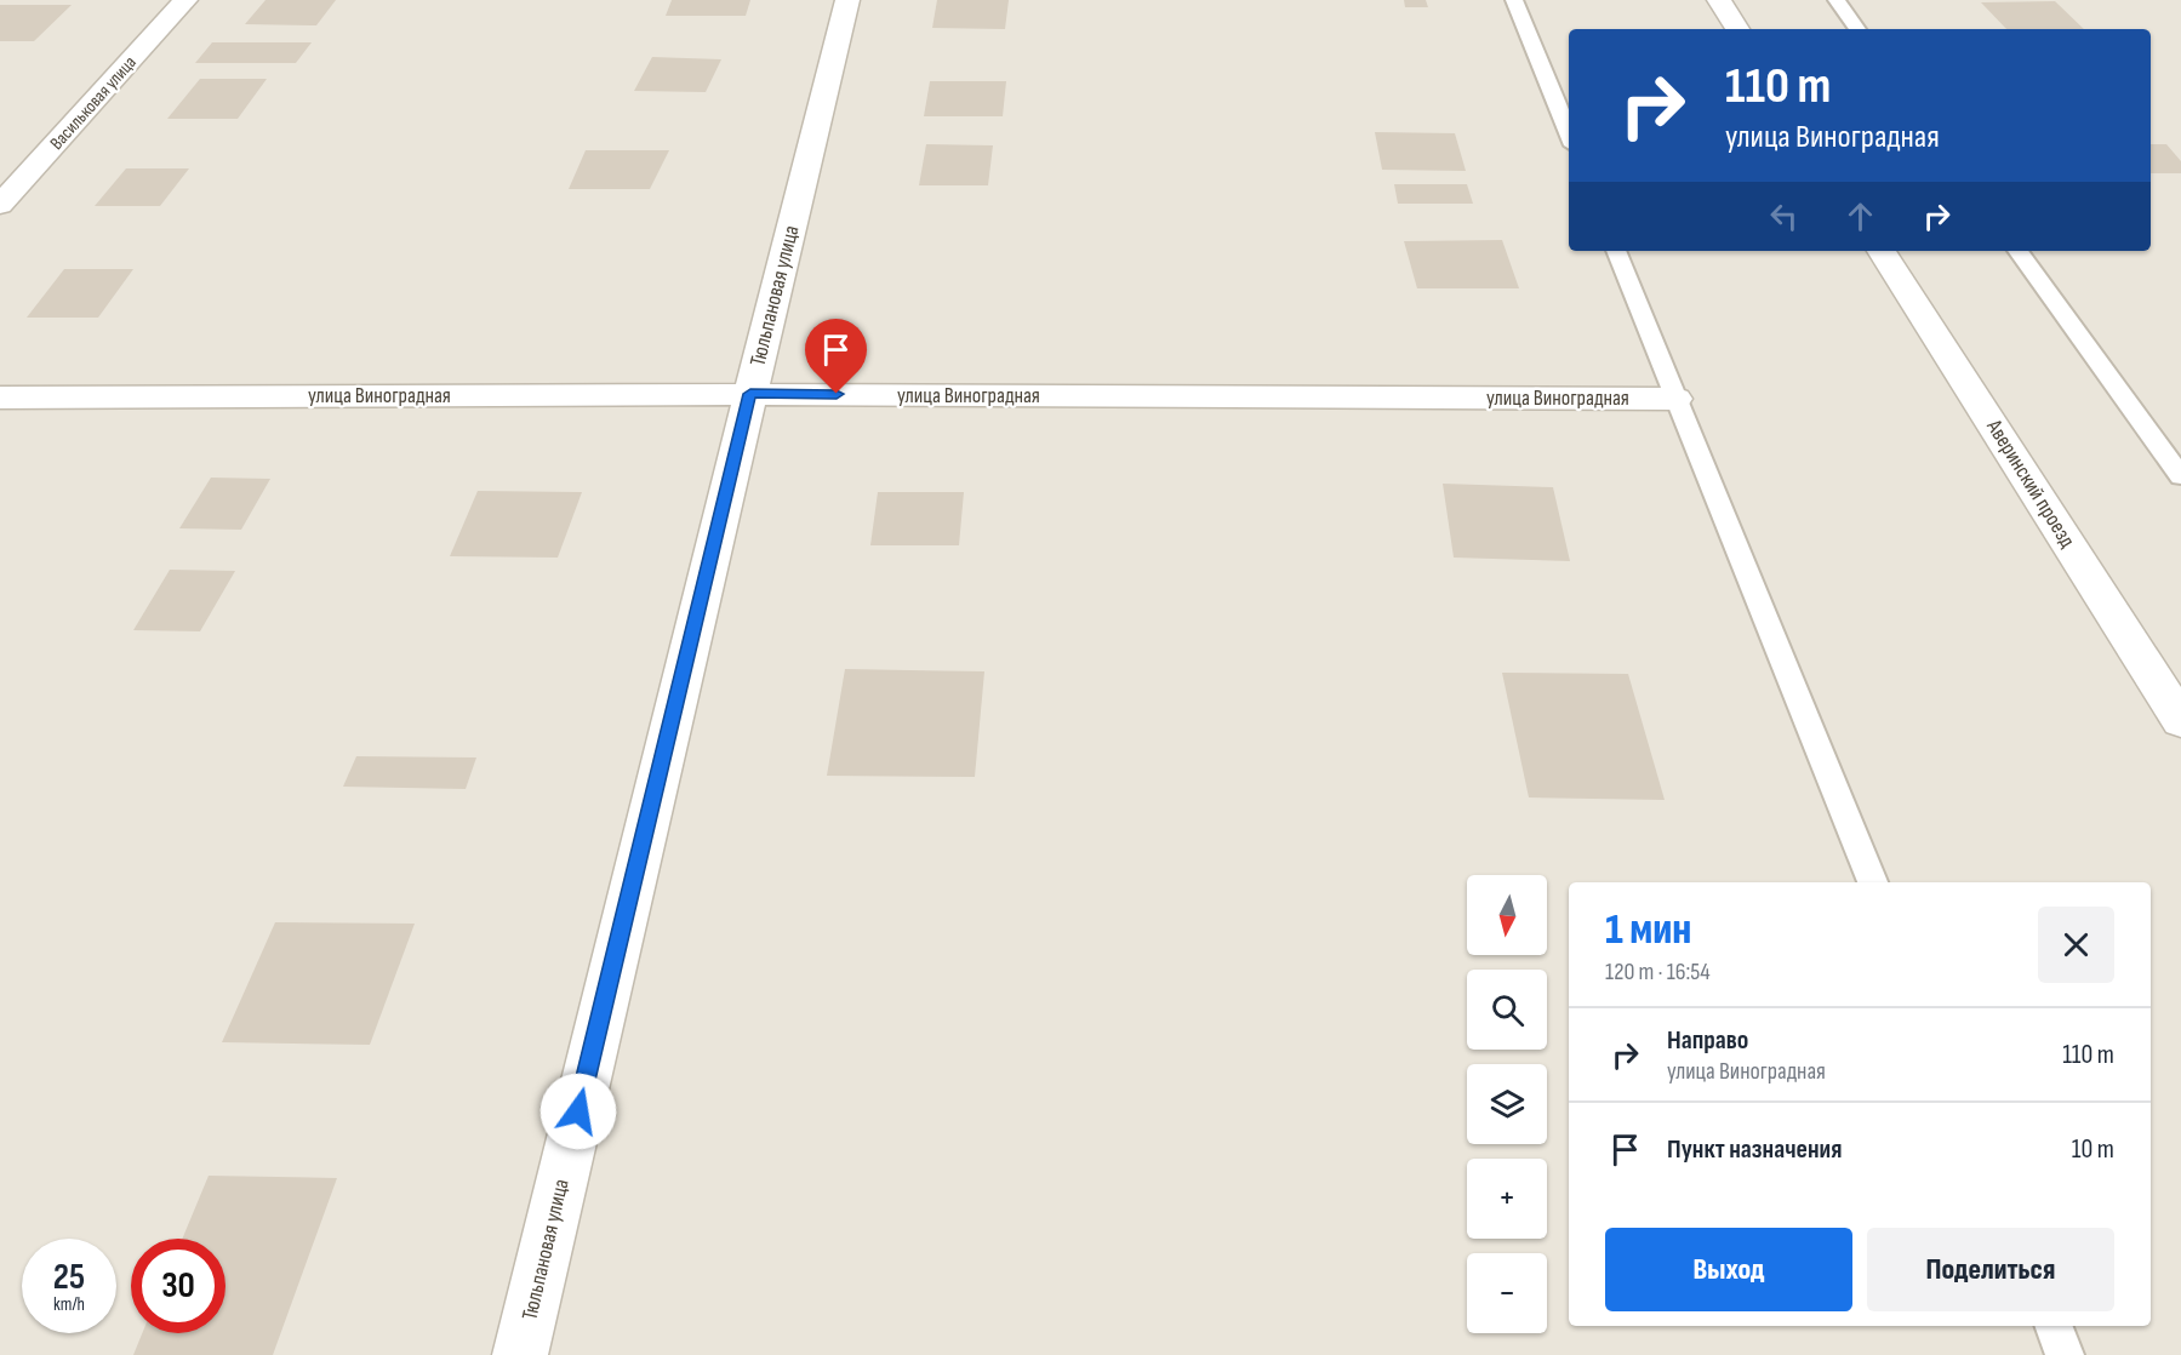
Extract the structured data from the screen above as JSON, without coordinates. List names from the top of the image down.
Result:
{
  "streets": {
    "street": [
      "Васильковая улица",
      "Тюльпановая улица",
      "улица Виноградная",
      "Аверинский проезд"
    ]
  },
  "crossings": [
    ["Тюльпановая улица", "улица Виноградная"]
  ],
  "north": "bottom",
  "page": {
    "turn": ["110 m", "улица Виноградная"],
    "map_buttons": ["+", "−"],
    "heading": ["1 мин", "120 m · 16:54"],
    "list": [
      {
        "name": "Направо",
        "note": "улица Виноградная",
        "value": "110 m"
      },
      {
        "name": "Пункт назначения",
        "value": "10 m"
      }
    ],
    "buttons": ["Выход", "Поделиться"],
    "speed": "25 km/h",
    "limit": "30"
  }
}
